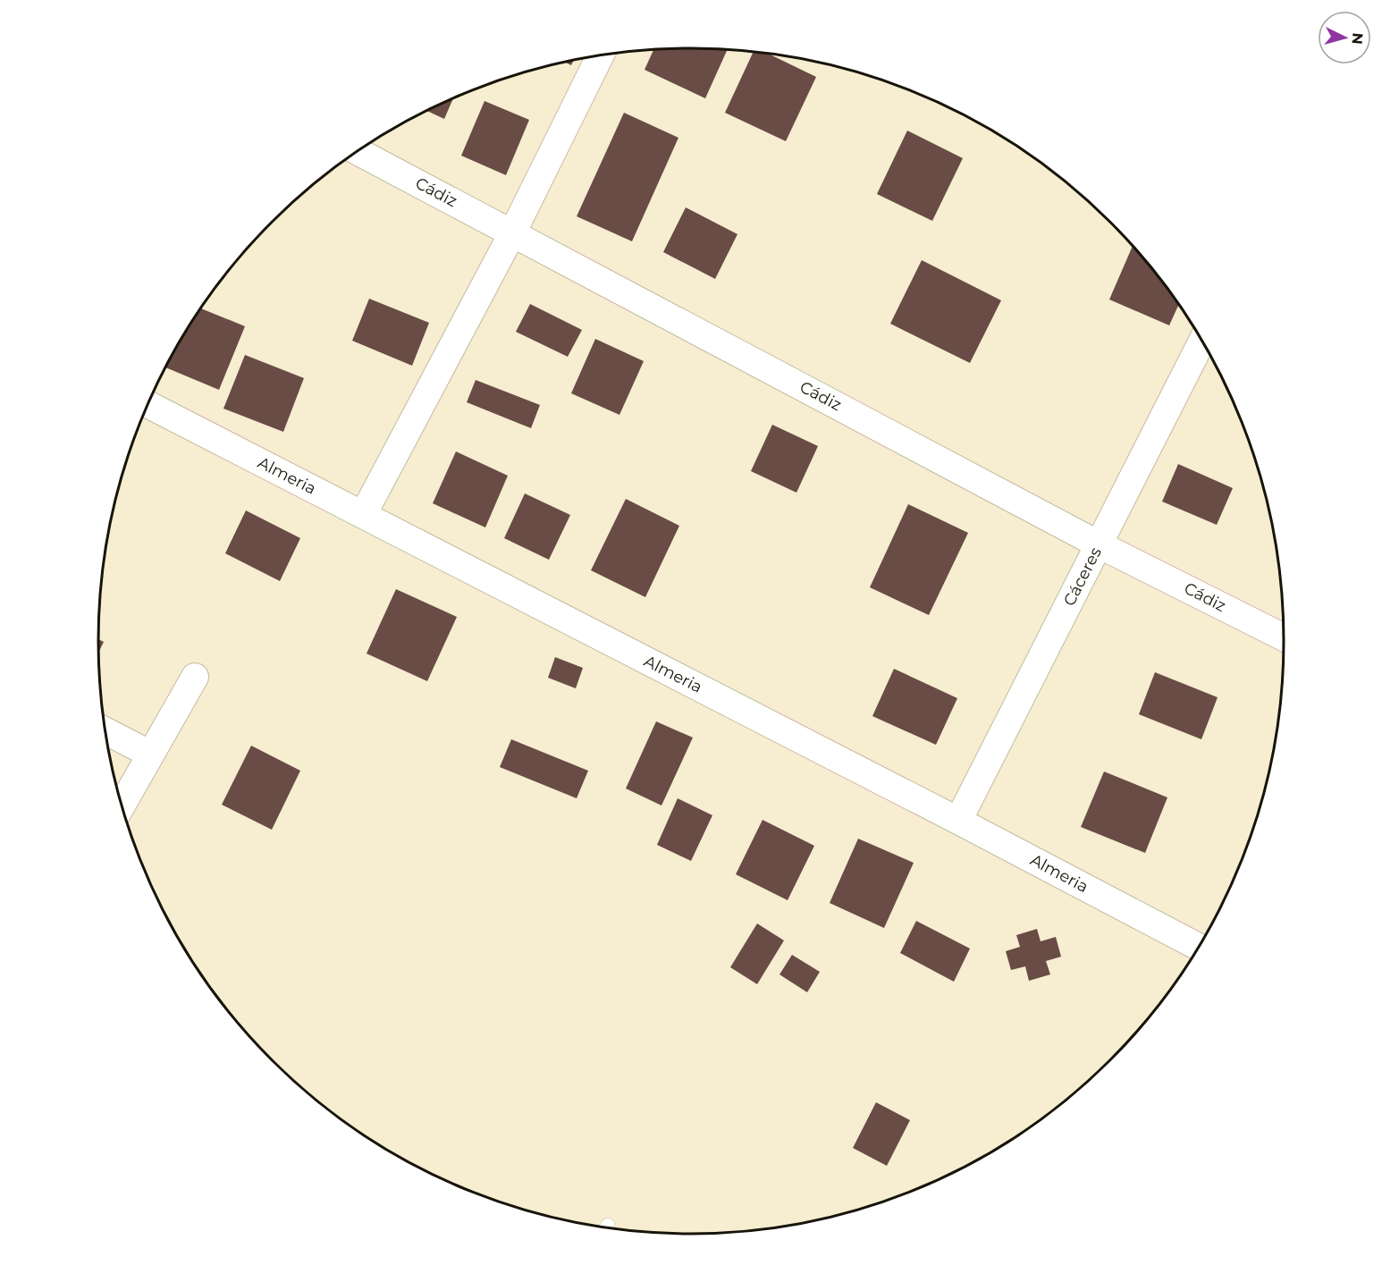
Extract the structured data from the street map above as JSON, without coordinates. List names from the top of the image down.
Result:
{
  "streets": {
    "street": ["Cádiz", "Almeria", "Cáceres"]
  },
  "crossings": [
    ["Cádiz", "Cáceres"],
    ["Almeria", "Cáceres"]
  ],
  "north": "right"
}
